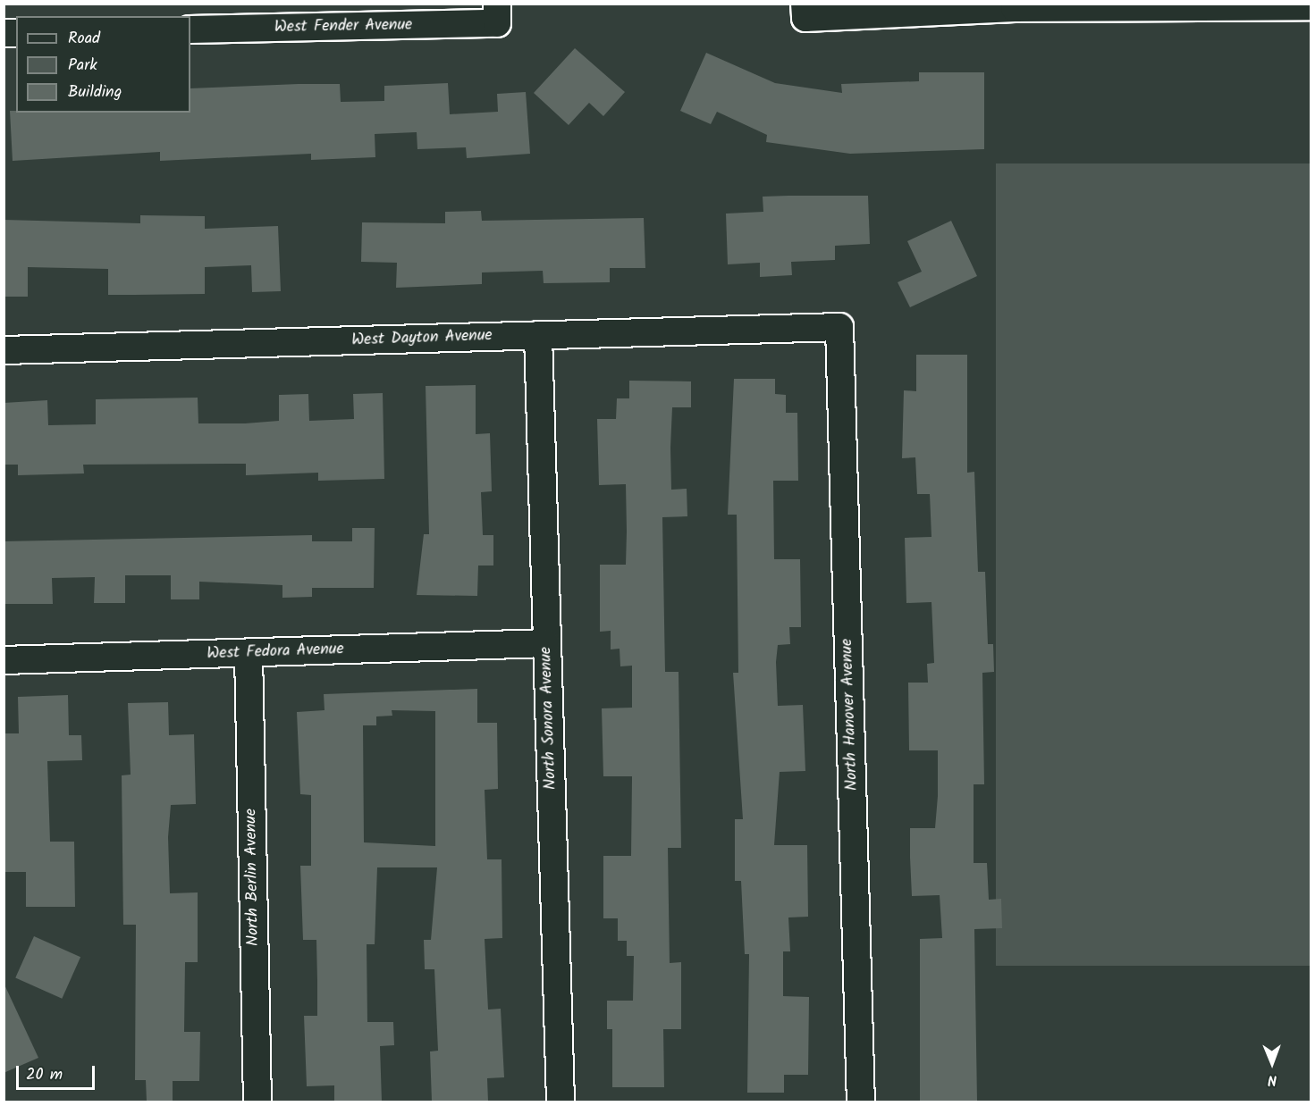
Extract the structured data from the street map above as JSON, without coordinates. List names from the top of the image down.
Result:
{
  "streets": {
    "street": [
      "West Fender Avenue",
      "West Dayton Avenue",
      "West Fedora Avenue",
      "North Hanover Avenue",
      "North Sonora Avenue",
      "North Berlin Avenue"
    ]
  },
  "crossings": [
    ["West Dayton Avenue", "North Hanover Avenue"],
    ["West Dayton Avenue", "North Sonora Avenue"],
    ["West Fedora Avenue", "North Sonora Avenue"],
    ["West Fedora Avenue", "North Berlin Avenue"]
  ],
  "legend": ["Road", "Park", "Building"],
  "scale_bar": "20 m",
  "north": "bottom"
}
